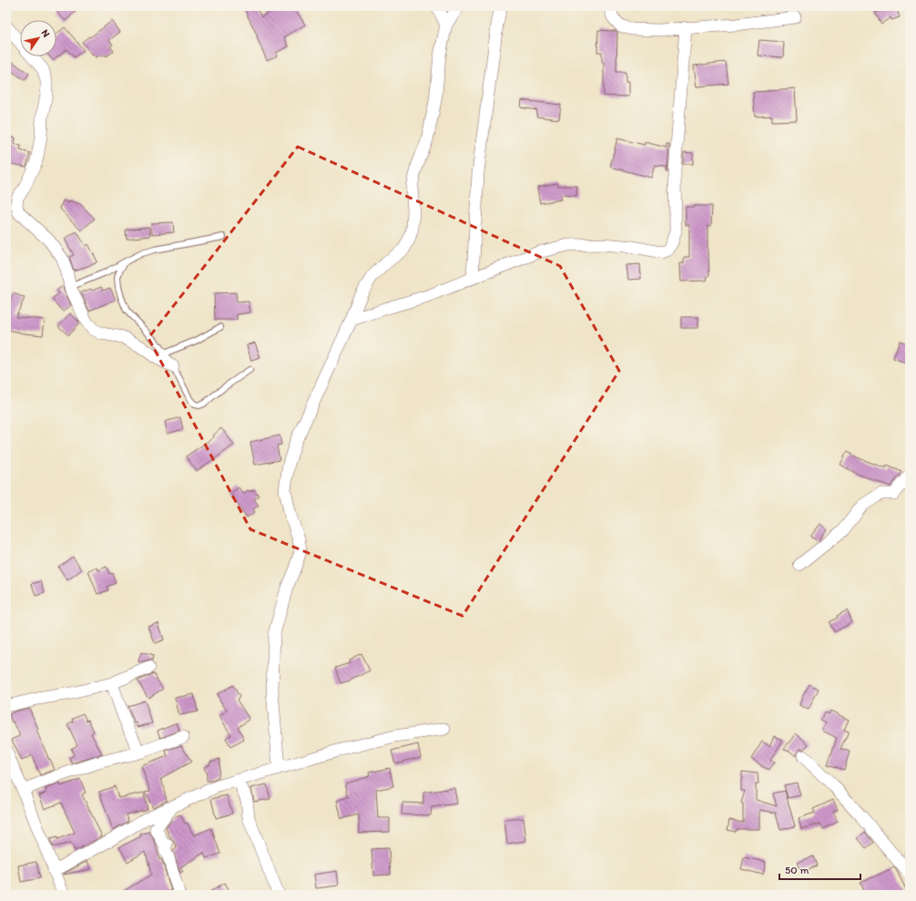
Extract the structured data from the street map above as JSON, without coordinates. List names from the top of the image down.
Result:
{
  "scale_bar": "50 m",
  "north": "top right"
}
